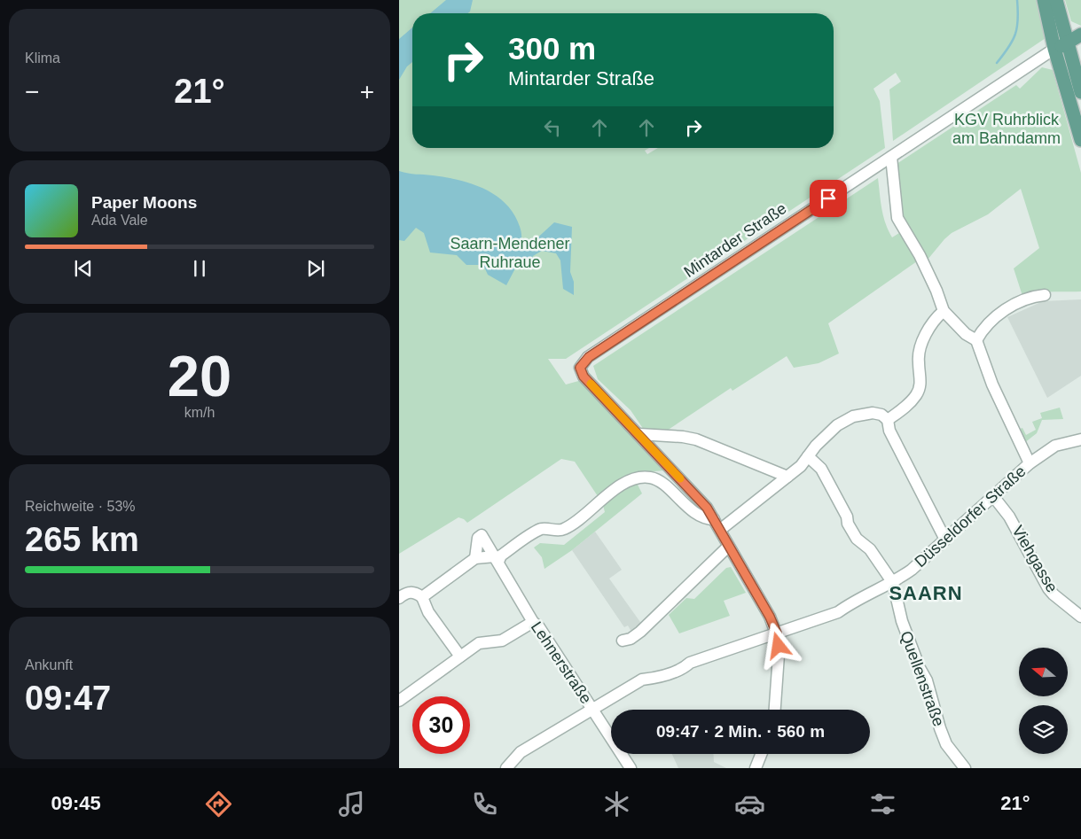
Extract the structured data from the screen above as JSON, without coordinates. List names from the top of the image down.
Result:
{
  "streets": {
    "main road": ["Mintarder Straße"],
    "street": [
      "Düsseldorfer Straße",
      "Viehgasse",
      "Lehnerstraße",
      "Quellenstraße"
    ]
  },
  "crossings": [
    ["Düsseldorfer Straße", "Viehgasse"],
    ["Düsseldorfer Straße", "Lehnerstraße"],
    ["Düsseldorfer Straße", "Quellenstraße"]
  ],
  "districts": ["SAARN"],
  "parks": ["KGV Ruhrblick am Bahndamm", "Saarn-Mendener Ruhraue"],
  "north": "left",
  "page": {
    "tile": [
      "Klima",
      ["20", "km/h"],
      ["Reichweite · 53%", "265 km"],
      ["Ankunft", "09:47"]
    ],
    "turn": ["300 m", "Mintarder Straße"],
    "heat": ["−", "21°", "+"],
    "song": ["Paper Moons", "Ada Vale"],
    "limit": "30",
    "trip": "09:47 · 2 Min. · 560 m",
    "tabs": ["09:45", "21°"]
  }
}
